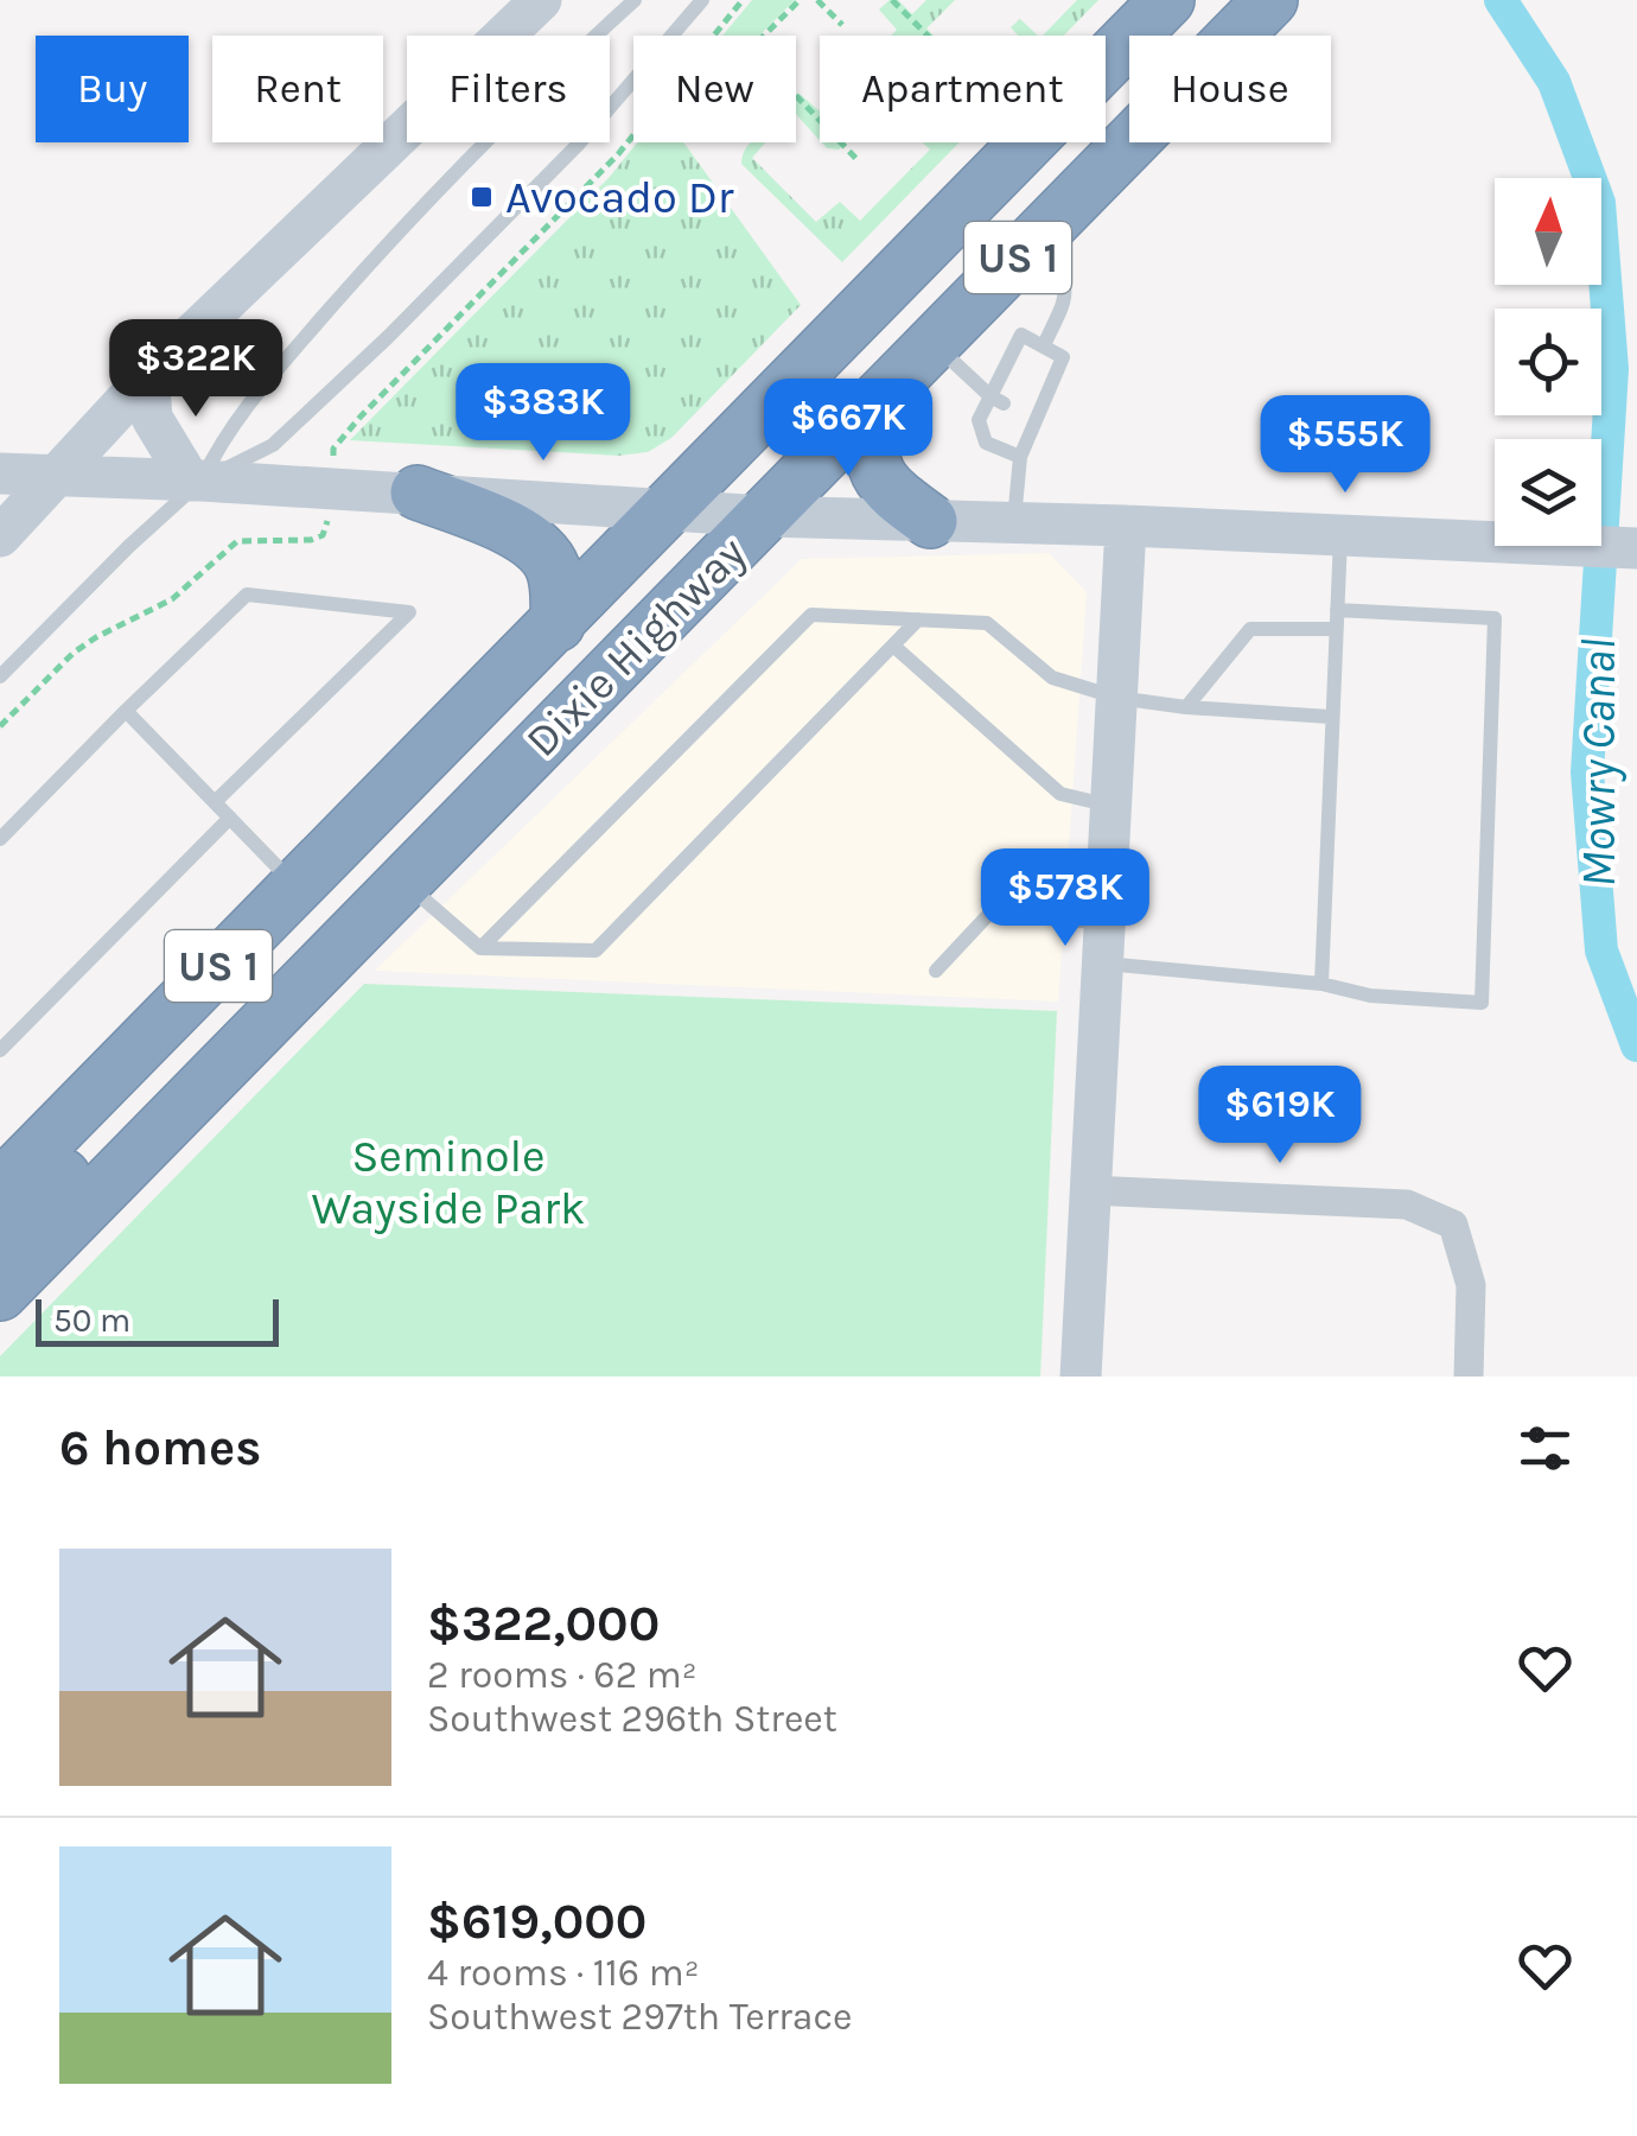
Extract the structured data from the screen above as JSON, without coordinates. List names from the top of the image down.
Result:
{
  "streets": {
    "highway": ["US 1", "Dixie Highway"]
  },
  "water": ["Mowry Canal"],
  "parks": ["Seminole Wayside Park"],
  "places": {
    "transit": ["Avocado Dr"]
  },
  "scale_bar": "50 m",
  "north": "top",
  "page": {
    "chip": [
      "Buy",
      "Rent",
      "Filters",
      "New",
      "Apartment",
      "House"
    ],
    "price": [
      "$322K",
      "$383K",
      "$667K",
      "$555K",
      "$578K",
      "$619K"
    ],
    "scale": "50 m",
    "heading": "6 homes",
    "list": [
      {
        "name": "$322,000",
        "note": "2 rooms · 62 m² · Southwest 296th Street"
      },
      {
        "name": "$619,000",
        "note": "4 rooms · 116 m² · Southwest 297th Terrace"
      }
    ]
  }
}
